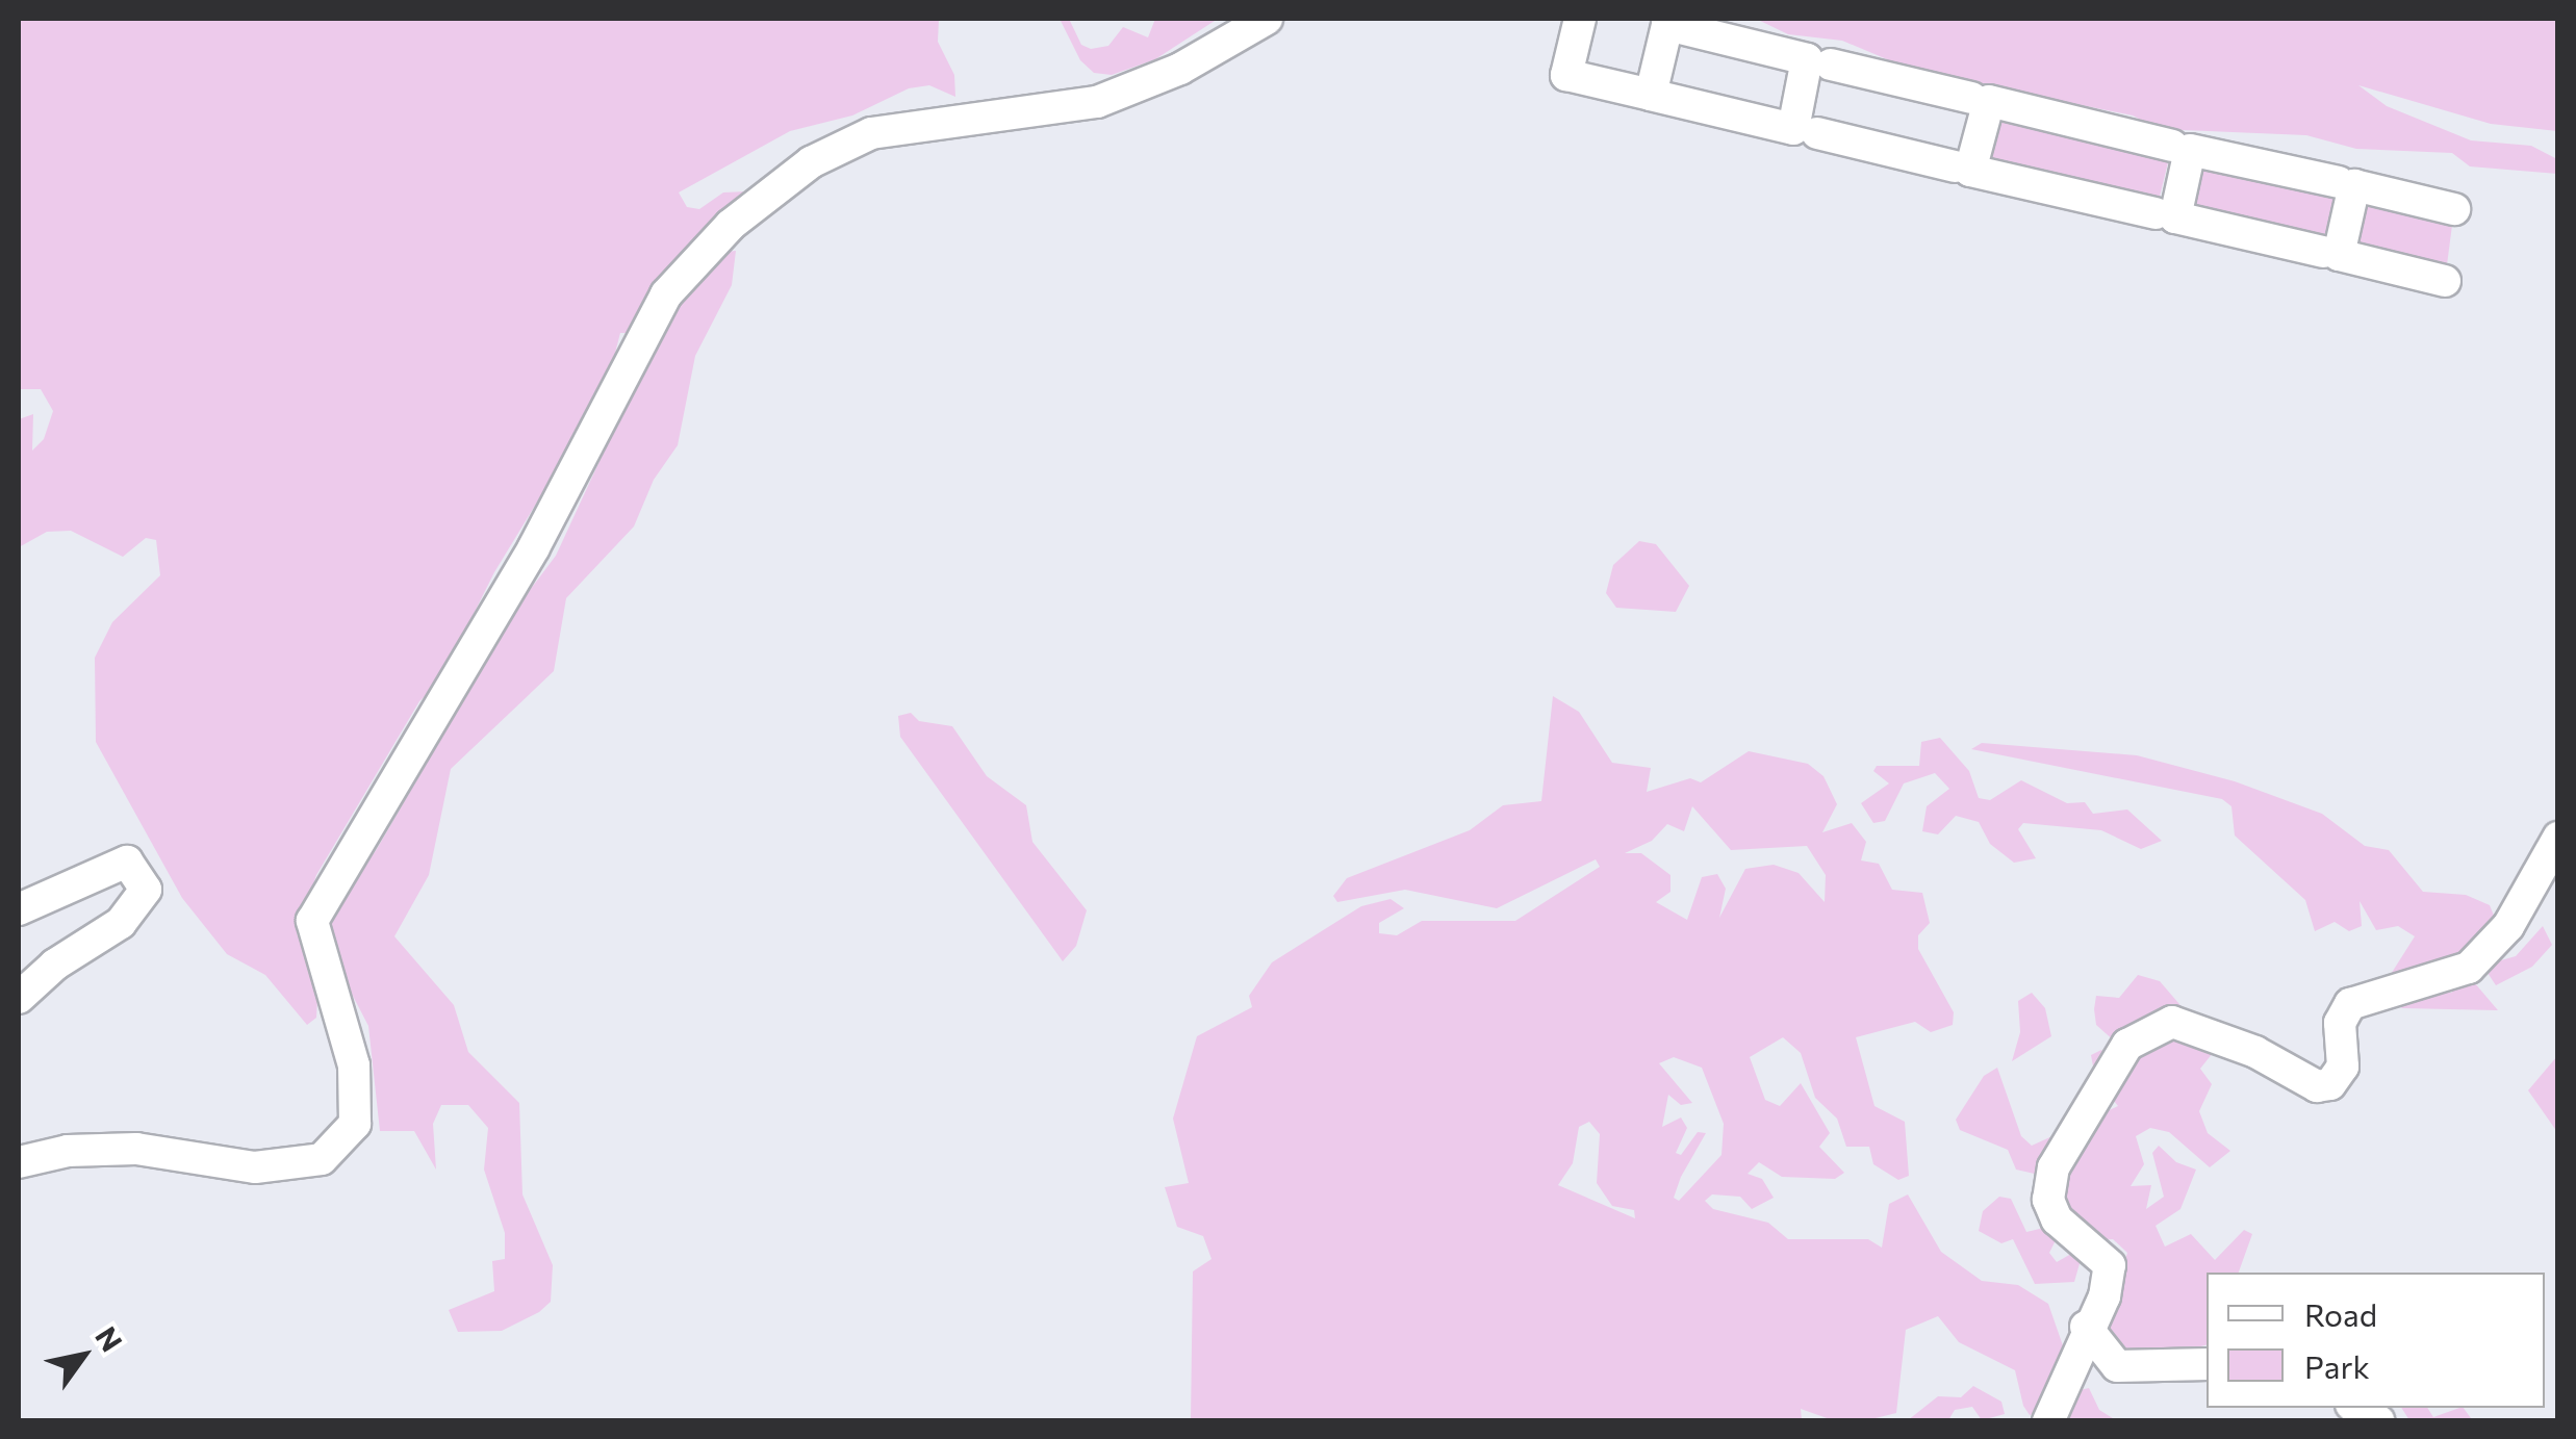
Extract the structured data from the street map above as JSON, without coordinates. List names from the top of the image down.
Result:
{
  "legend": ["Road", "Park"],
  "north": "top right"
}
